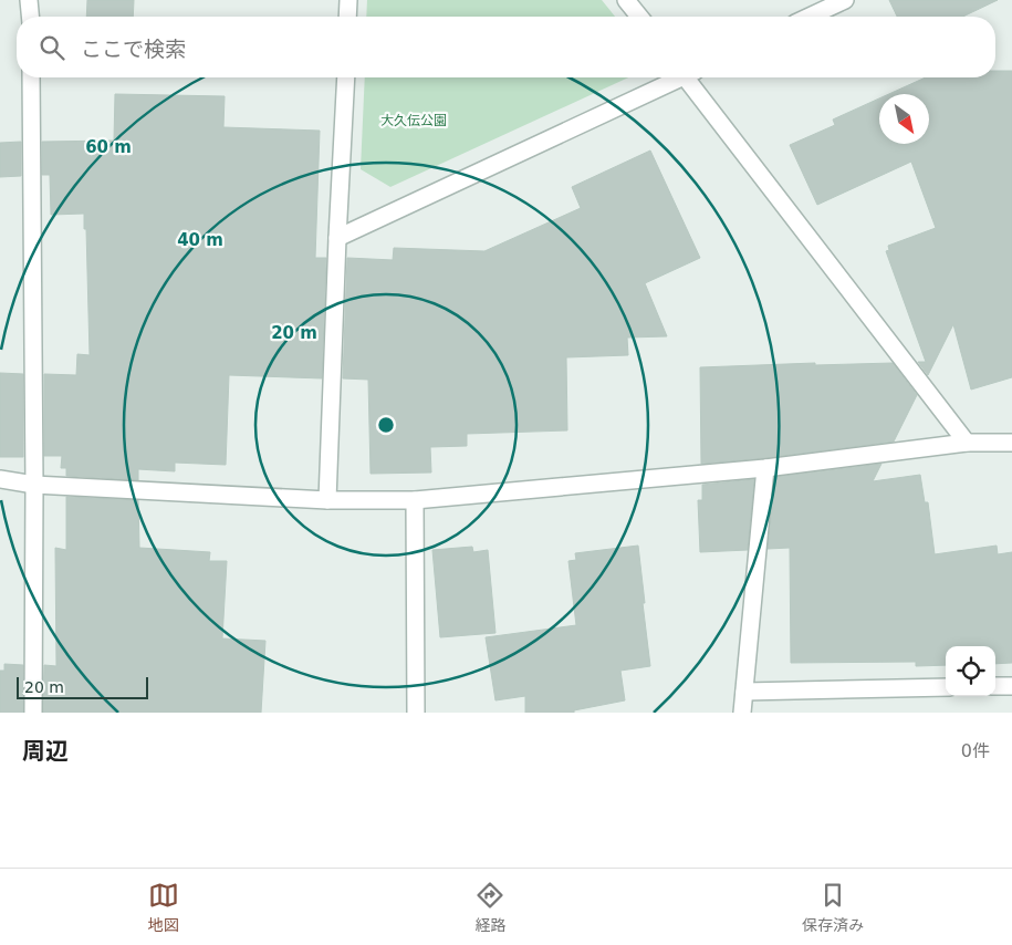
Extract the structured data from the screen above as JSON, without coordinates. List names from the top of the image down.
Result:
{
  "parks": ["大久伝公園"],
  "scale_bar": "20 m",
  "north": "bottom right",
  "page": {
    "search": "ここで検索",
    "scale": "20 m",
    "heading": ["周辺", "0件"],
    "nav": ["地図", "経路", "保存済み"]
  },
  "rings": ["60 m", "40 m", "20 m"]
}
